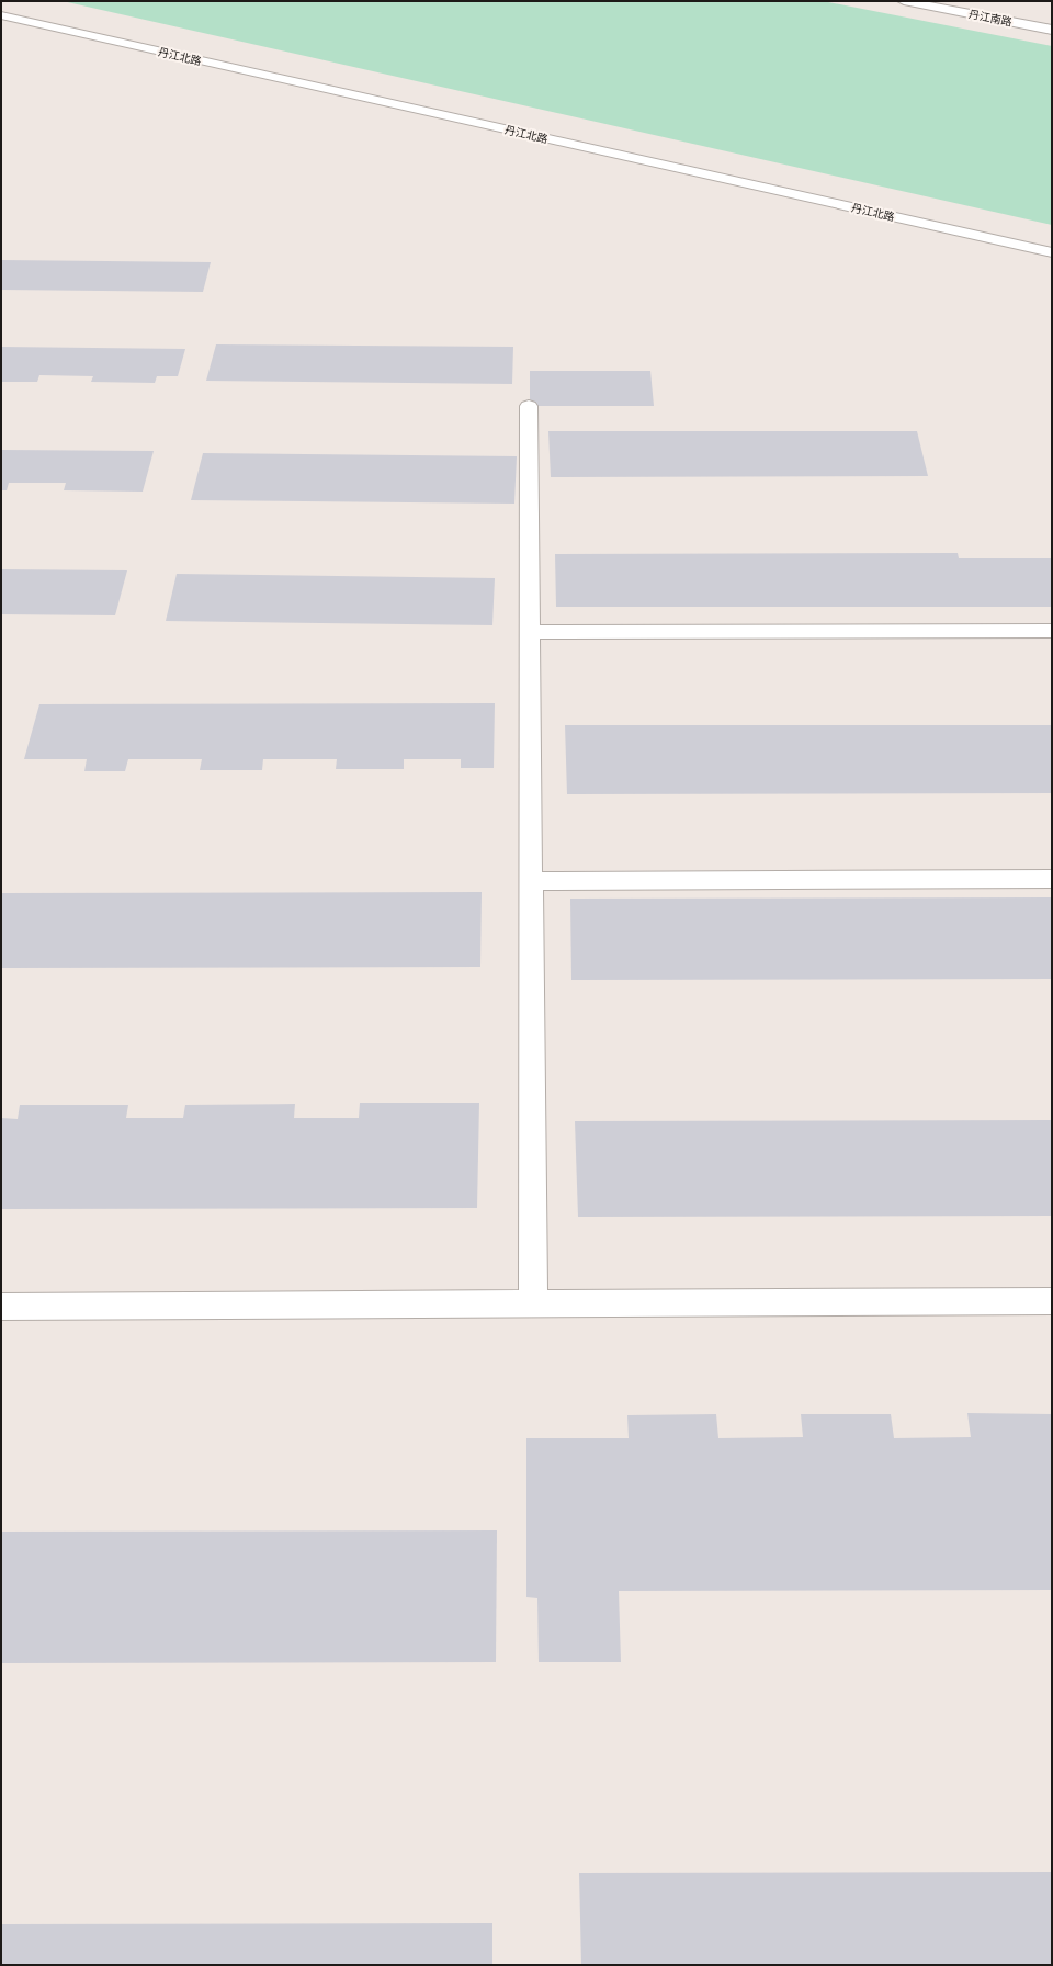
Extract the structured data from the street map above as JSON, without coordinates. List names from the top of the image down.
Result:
{
  "streets": {
    "main road": ["丹江南路", "丹江北路"]
  }
}
